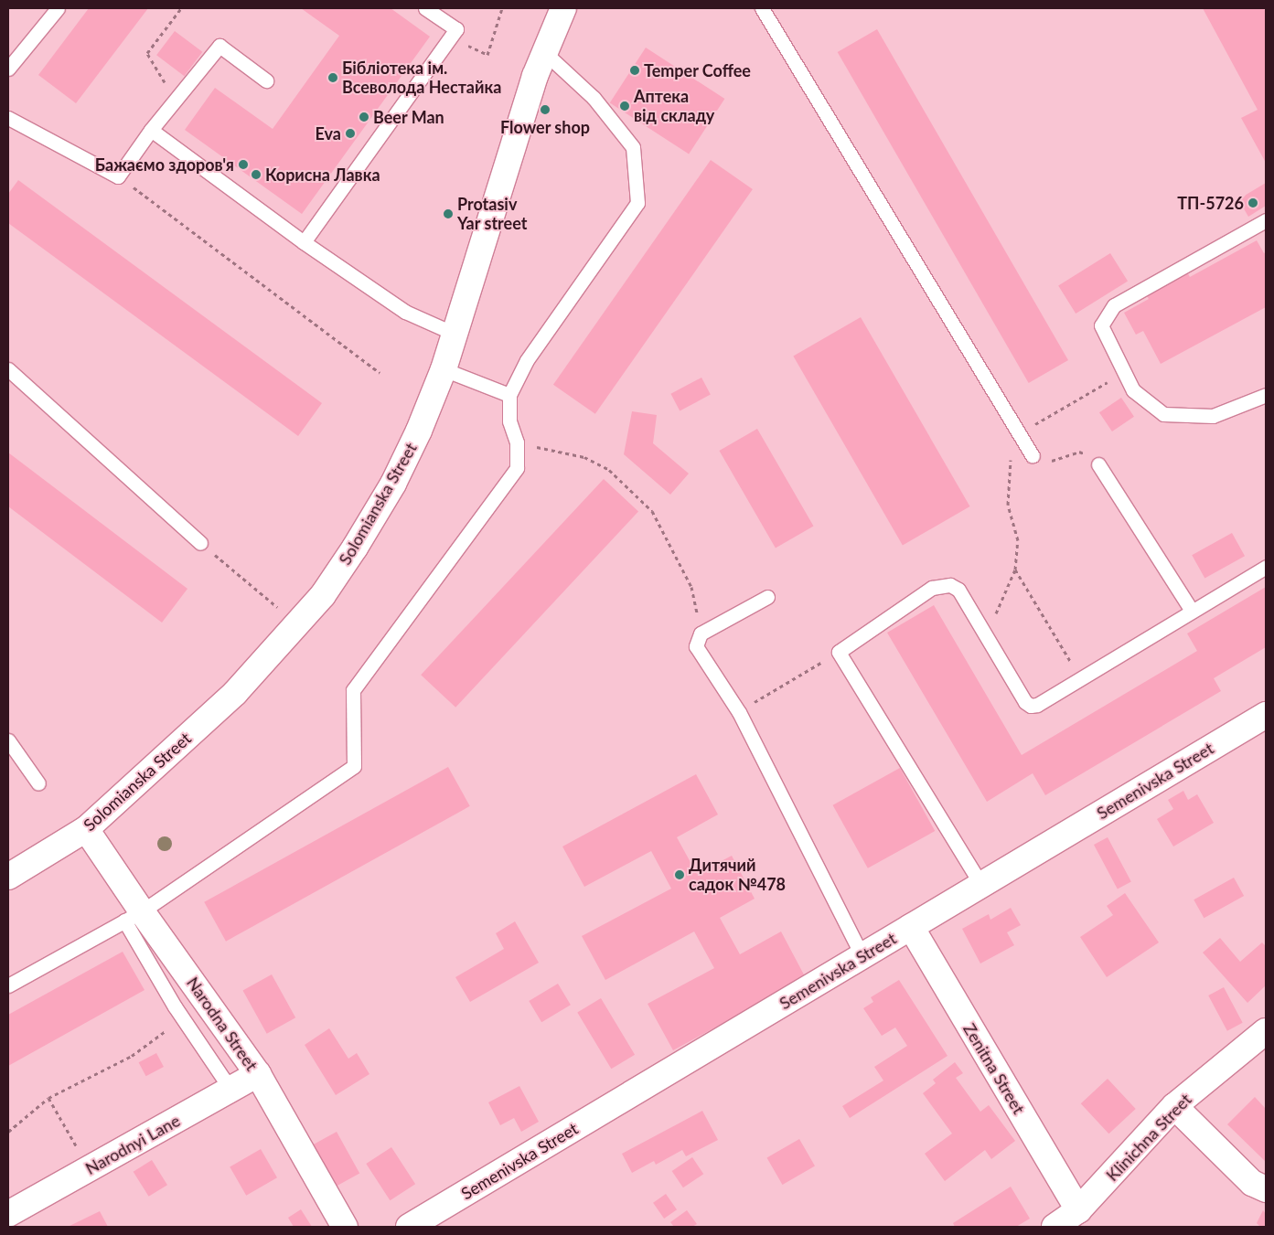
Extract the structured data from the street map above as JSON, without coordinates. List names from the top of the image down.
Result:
{
  "streets": {
    "street": [
      "Solomianska Street",
      "Semenivska Street",
      "Narodna Street",
      "Zenitna Street",
      "Klinichna Street",
      "Narodnyi Lane"
    ]
  },
  "crossings": [
    ["Solomianska Street", "Narodna Street"],
    ["Semenivska Street", "Zenitna Street"],
    ["Narodna Street", "Narodnyi Lane"],
    ["Zenitna Street", "Klinichna Street"]
  ],
  "places": [
    "Temper Coffee",
    "Бібліотека ім. Всеволода Нестайка",
    "Аптека від складу",
    "Flower shop",
    "Beer Man",
    "Eva",
    "Бажаємо здоров'я",
    "Корисна Лавка",
    "ТП-5726",
    "Protasiv Yar street",
    "Дитячий садок №478"
  ]
}
